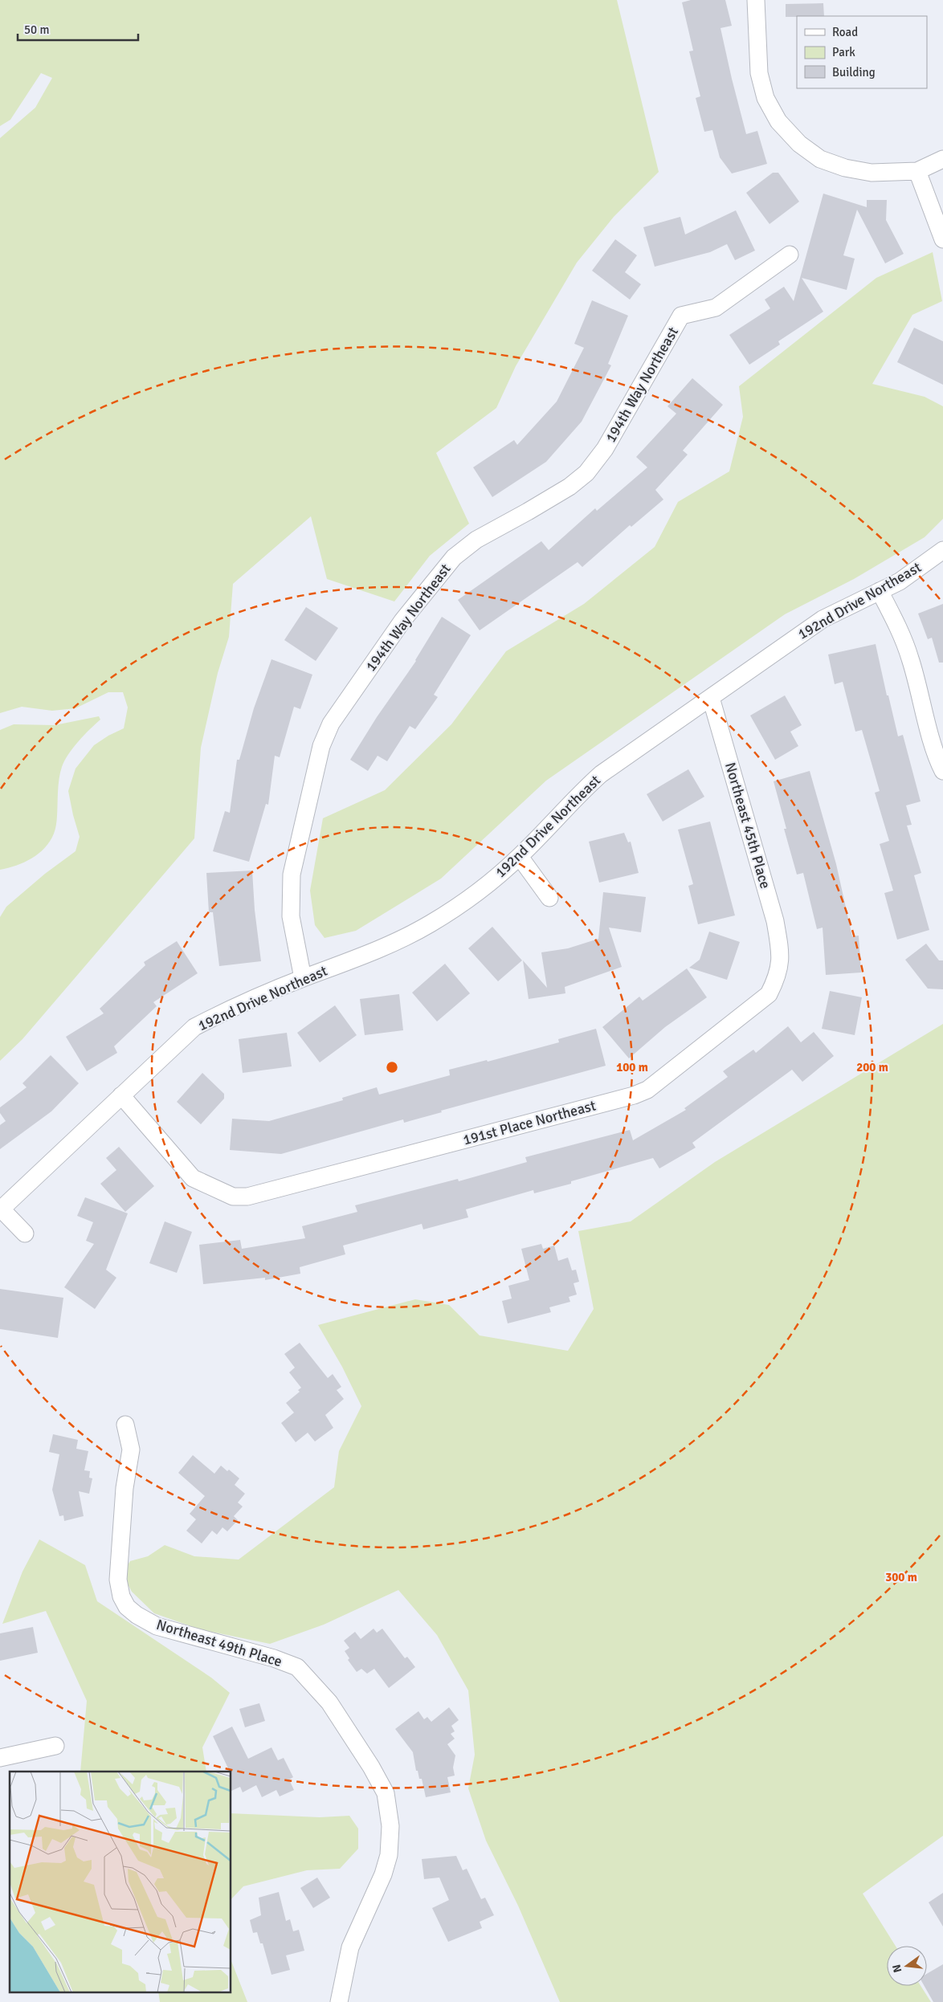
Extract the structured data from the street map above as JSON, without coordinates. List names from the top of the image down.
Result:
{
  "streets": {
    "street": [
      "194th Way Northeast",
      "192nd Drive Northeast",
      "Northeast 45th Place",
      "191st Place Northeast",
      "Northeast 49th Place"
    ]
  },
  "crossings": [
    ["194th Way Northeast", "192nd Drive Northeast"],
    ["192nd Drive Northeast", "Northeast 45th Place"],
    ["192nd Drive Northeast", "191st Place Northeast"],
    ["Northeast 45th Place", "191st Place Northeast"]
  ],
  "legend": ["Road", "Park", "Building"],
  "scale_bar": "50 m",
  "north": "left",
  "rings": ["100 m", "200 m", "300 m"]
}
